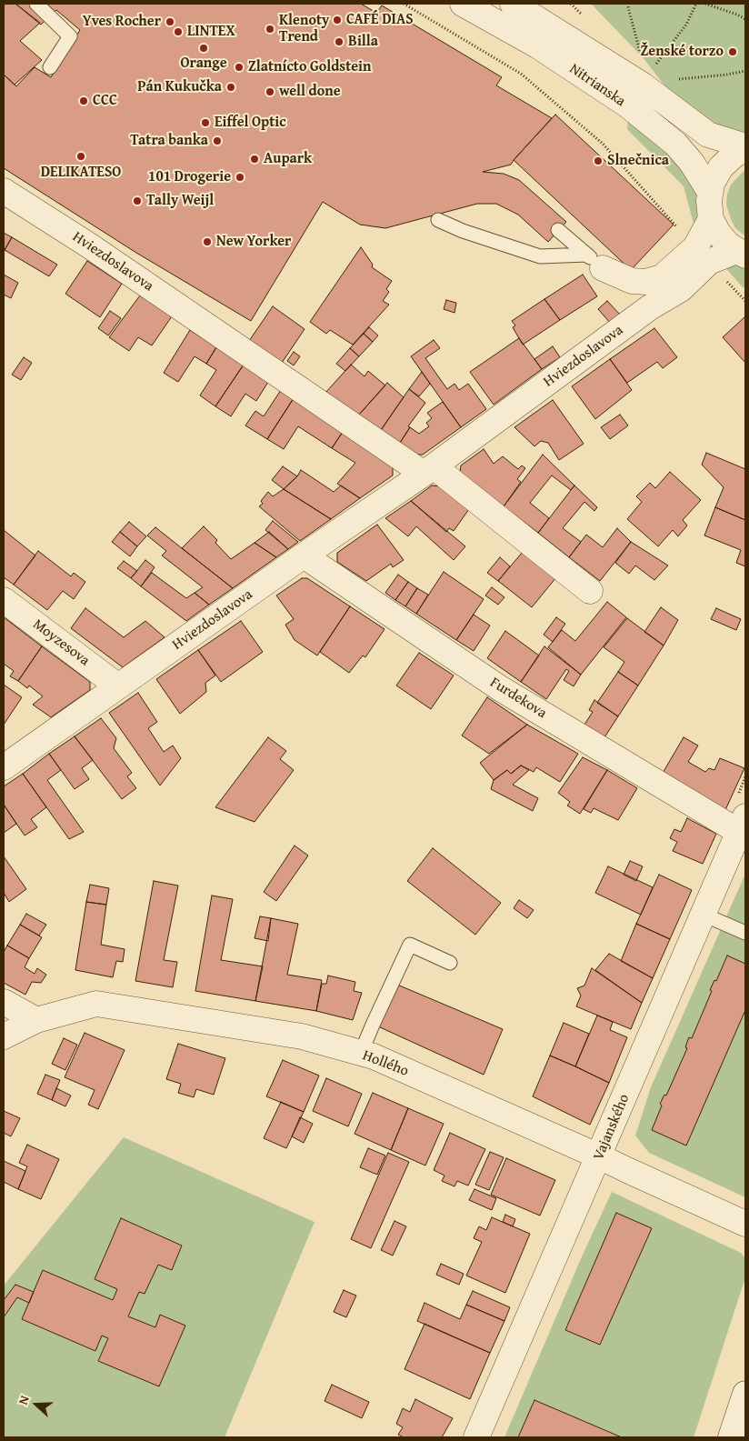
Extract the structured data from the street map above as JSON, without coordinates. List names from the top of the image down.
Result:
{
  "streets": {
    "street": [
      "Nitrianska",
      "Hviezdoslavova",
      "Moyzesova",
      "Furdekova",
      "Hollého",
      "Vajanského"
    ]
  },
  "crossings": [
    ["Nitrianska", "Hviezdoslavova"],
    ["Hviezdoslavova", "Moyzesova"],
    ["Hviezdoslavova", "Furdekova"],
    ["Furdekova", "Vajanského"],
    ["Hollého", "Vajanského"]
  ],
  "places": [
    "CAFÉ DIAS",
    "Yves Rocher",
    "Klenoty Trend",
    "LINTEX",
    "Billa",
    "Orange",
    "Ženské torzo",
    "Zlatnícto Goldstein",
    "Pán Kukučka",
    "well done",
    "CCC",
    "Eiffel Optic",
    "Tatra banka",
    "DELIKATESO",
    "Aupark",
    "Slnečnica",
    "101 Drogerie",
    "Tally Weijl",
    "New Yorker"
  ],
  "north": "left"
}
